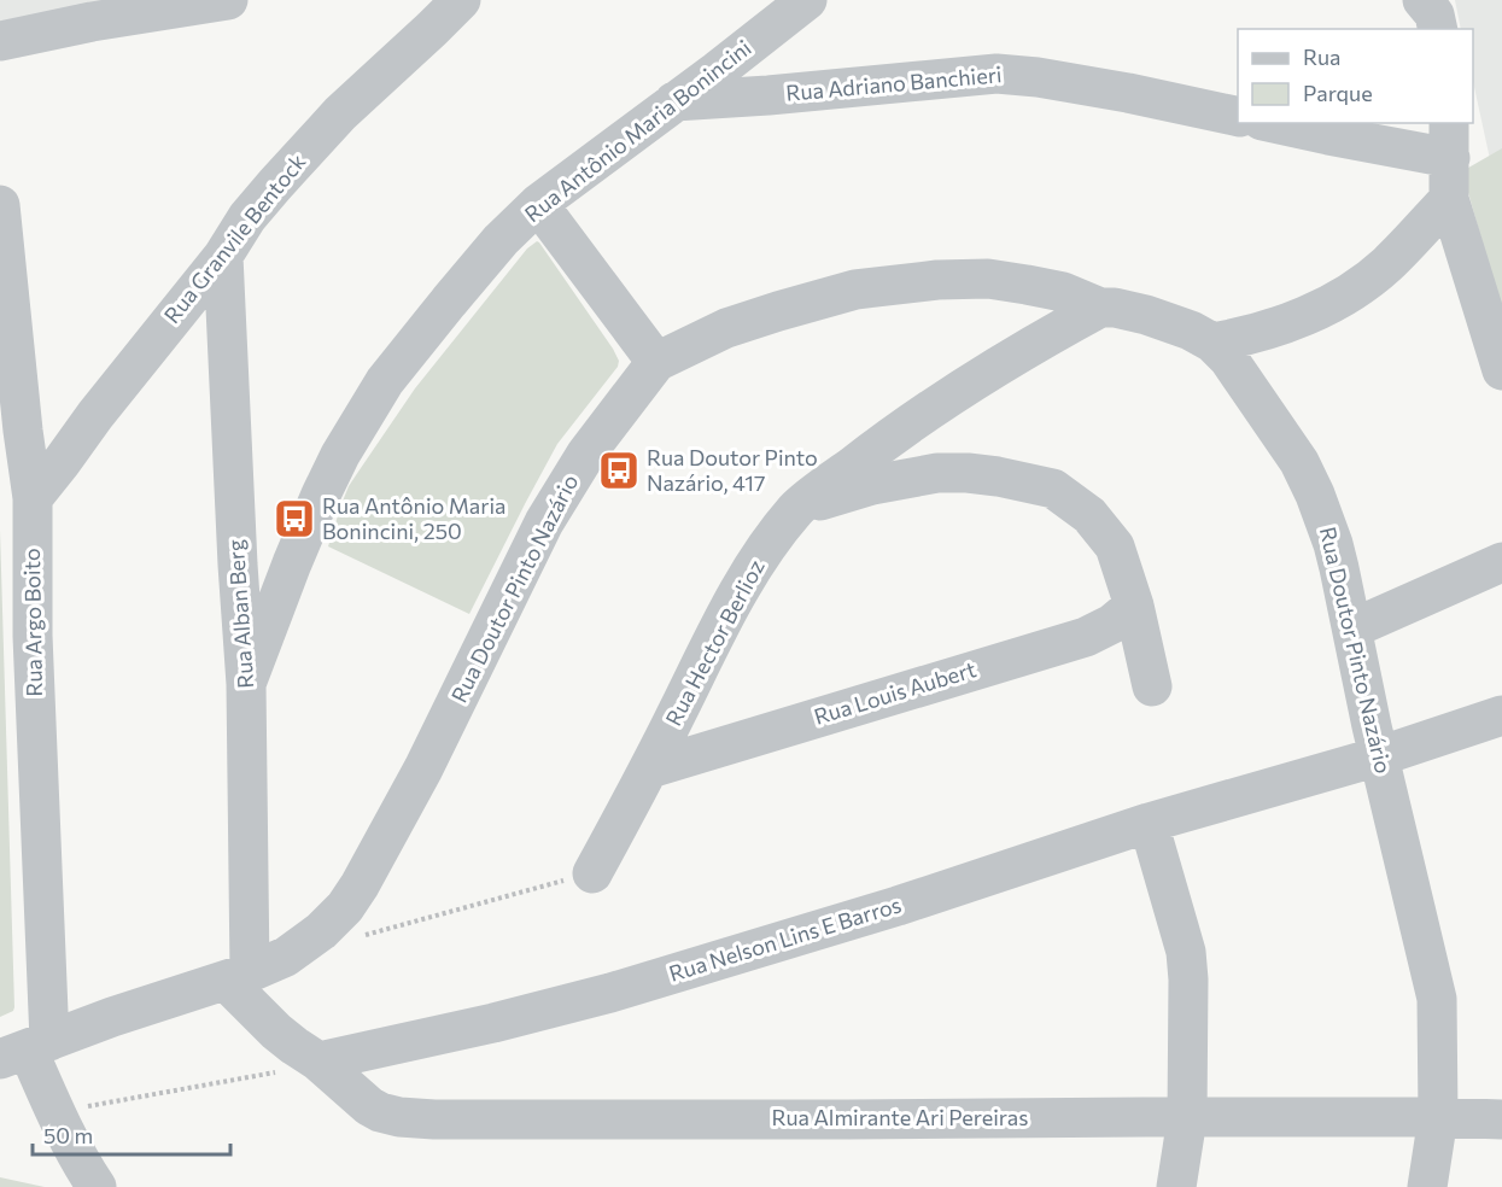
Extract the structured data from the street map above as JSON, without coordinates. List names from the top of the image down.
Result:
{
  "streets": {
    "street": [
      "Rua Adriano Banchieri",
      "Rua Antônio Maria Bonincini",
      "Rua Granvile Bentock",
      "Rua Doutor Pinto Nazário",
      "Rua Alban Berg",
      "Rua Argo Boito",
      "Rua Hector Berlioz",
      "Rua Louis Aubert",
      "Rua Nelson Lins E Barros",
      "Rua Almirante Ari Pereiras"
    ]
  },
  "crossings": [
    ["Rua Adriano Banchieri", "Rua Antônio Maria Bonincini"],
    ["Rua Antônio Maria Bonincini", "Rua Alban Berg"],
    ["Rua Granvile Bentock", "Rua Alban Berg"],
    ["Rua Granvile Bentock", "Rua Argo Boito"],
    ["Rua Doutor Pinto Nazário", "Rua Alban Berg"],
    ["Rua Doutor Pinto Nazário", "Rua Argo Boito"],
    ["Rua Doutor Pinto Nazário", "Rua Hector Berlioz"],
    ["Rua Doutor Pinto Nazário", "Rua Nelson Lins E Barros"],
    ["Rua Doutor Pinto Nazário", "Rua Almirante Ari Pereiras"],
    ["Rua Alban Berg", "Rua Almirante Ari Pereiras"],
    ["Rua Hector Berlioz", "Rua Louis Aubert"],
    ["Rua Nelson Lins E Barros", "Rua Almirante Ari Pereiras"]
  ],
  "places": {
    "bus stop": ["Rua Doutor Pinto Nazário, 417", "Rua Antônio Maria Bonincini, 250"]
  },
  "legend": ["Rua", "Parque"],
  "scale_bar": "50 m"
}
